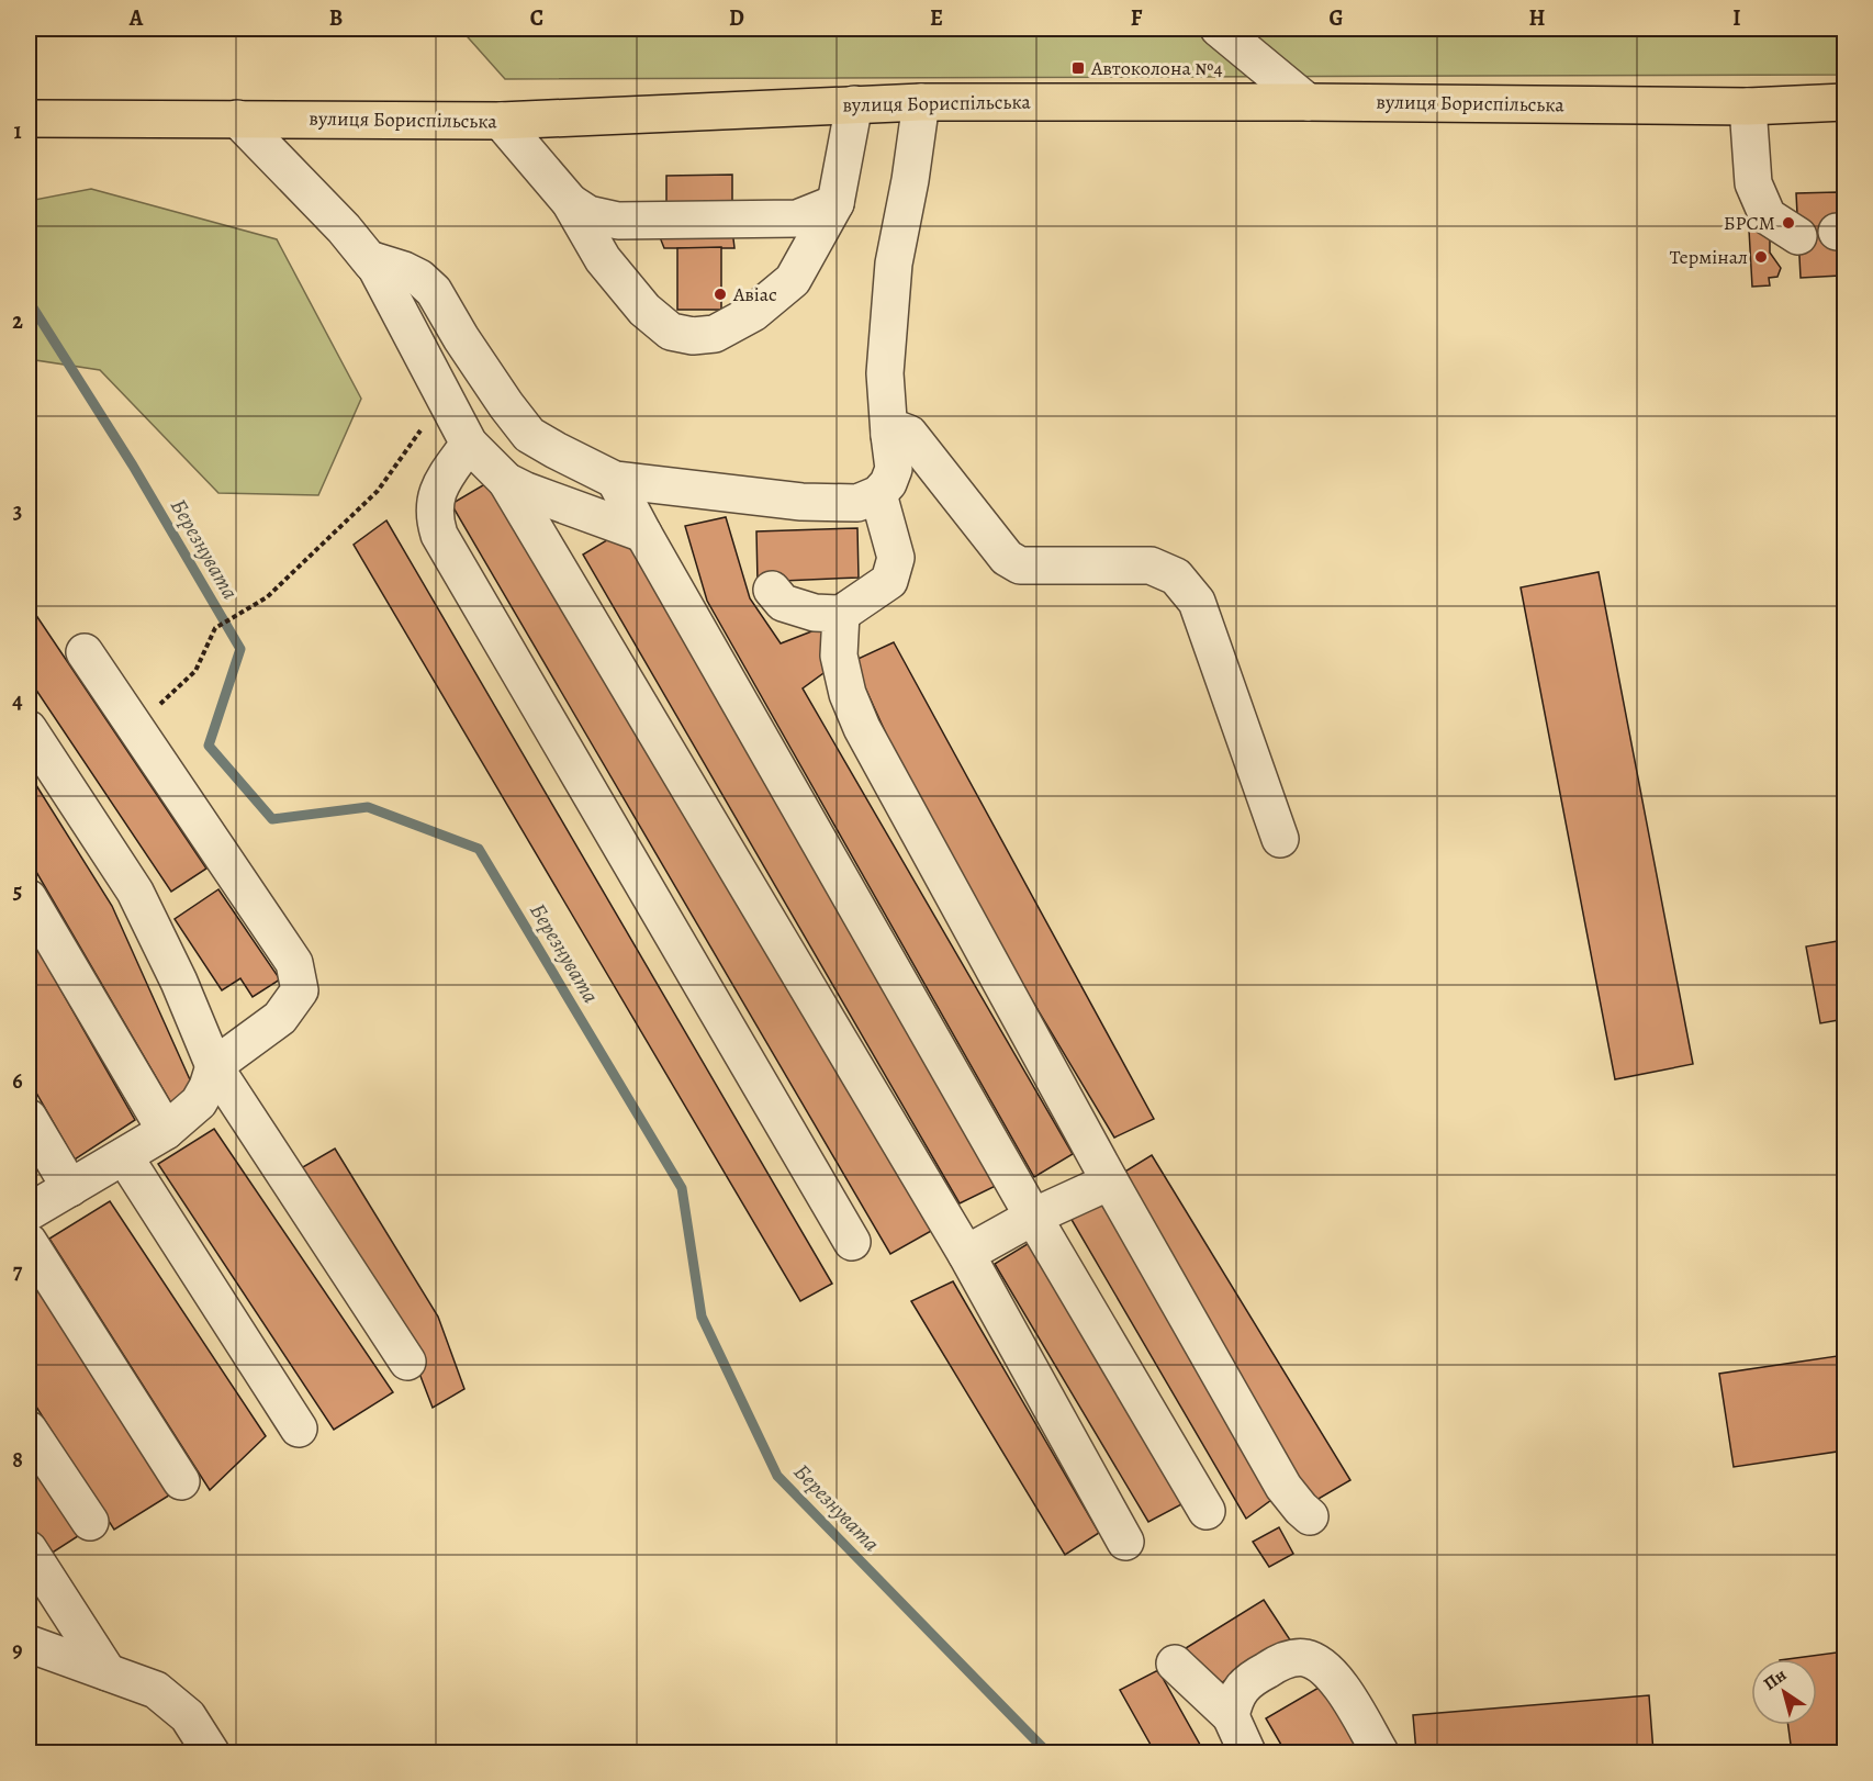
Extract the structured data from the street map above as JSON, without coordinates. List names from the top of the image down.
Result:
{
  "streets": {
    "main road": ["вулиця Бориспільська"]
  },
  "water": ["Березнувата"],
  "places": {
    "transit": ["Автоколона №4"],
    "other": ["БРСМ", "Термінал", "Авіас"]
  },
  "north": "top left",
  "grid": {
    "columns": [
      "A",
      "B",
      "C",
      "D",
      "E",
      "F",
      "G",
      "H",
      "I"
    ],
    "rows": [
      "1",
      "2",
      "3",
      "4",
      "5",
      "6",
      "7",
      "8",
      "9"
    ]
  }
}
